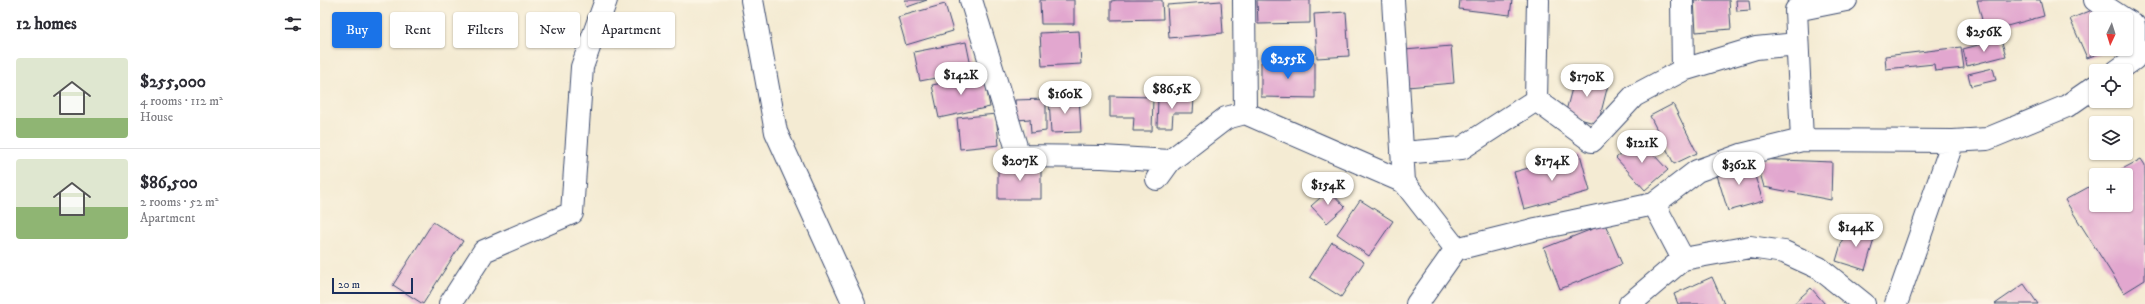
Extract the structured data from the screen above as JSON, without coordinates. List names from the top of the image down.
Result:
{
  "scale_bar": "20 m",
  "north": "bottom",
  "page": {
    "heading": "12 homes",
    "map_buttons": "+",
    "chip": [
      "Buy",
      "Rent",
      "Filters",
      "New",
      "Apartment"
    ],
    "price": [
      "$256K",
      "$255K",
      "$142K",
      "$170K",
      "$86.5K",
      "$160K",
      "$121K",
      "$207K",
      "$174K",
      "$362K",
      "$154K",
      "$144K"
    ],
    "list": [
      {
        "name": "$255,000",
        "note": "4 rooms · 112 m² · House"
      },
      {
        "name": "$86,500",
        "note": "2 rooms · 52 m² · Apartment"
      }
    ],
    "scale": "20 m"
  }
}
